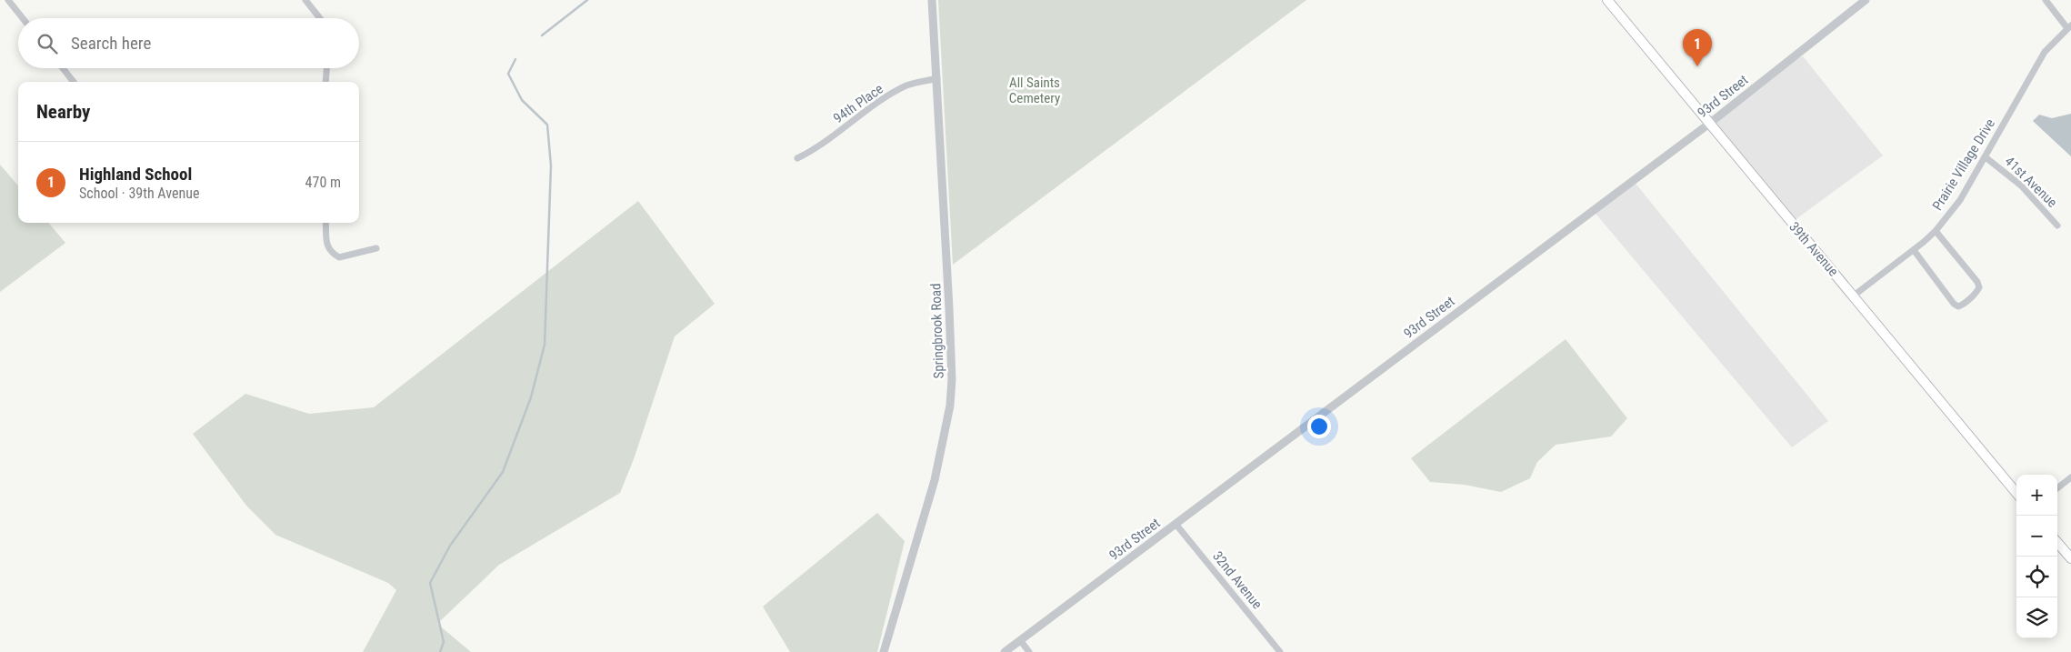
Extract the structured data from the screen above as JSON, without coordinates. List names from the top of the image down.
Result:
{
  "streets": {
    "main road": ["39th Avenue"],
    "street": [
      "93rd Street",
      "94th Place",
      "Prairie Village Drive",
      "41st Avenue",
      "Springbrook Road",
      "32nd Avenue"
    ]
  },
  "crossings": [
    ["93rd Street", "39th Avenue"],
    ["93rd Street", "32nd Avenue"],
    ["94th Place", "Springbrook Road"],
    ["Prairie Village Drive", "41st Avenue"],
    ["Prairie Village Drive", "39th Avenue"]
  ],
  "parks": ["All Saints Cemetery"],
  "page": {
    "search": "Search here",
    "pins": "1",
    "heading": "Nearby",
    "list": [
      {
        "mark": "1",
        "name": "Highland School",
        "note": "School · 39th Avenue",
        "value": "470 m"
      }
    ],
    "map_buttons": ["+", "−"]
  }
}
